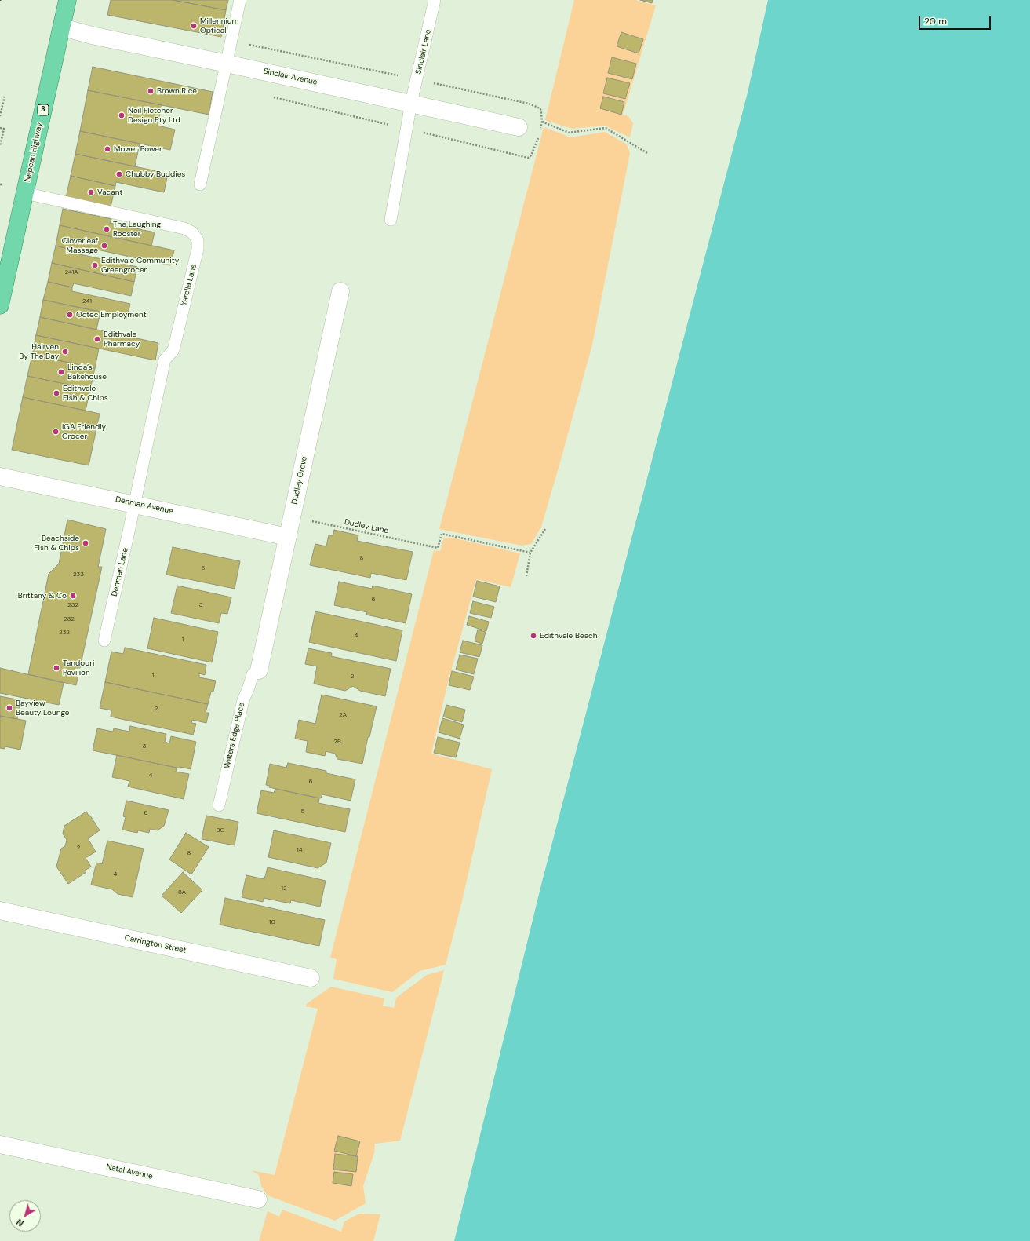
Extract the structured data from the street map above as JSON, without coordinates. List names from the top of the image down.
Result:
{
  "streets": {
    "highway": ["3", "Nepean Highway"],
    "street": [
      "Sinclair Avenue",
      "Dudley Grove",
      "Denman Avenue",
      "Carrington Street",
      "Natal Avenue"
    ],
    "lane": [
      "Sinclair Lane",
      "Yarella Lane",
      "Denman Lane",
      "Waters Edge Place"
    ],
    "path": ["Dudley Lane"]
  },
  "crossings": [
    ["Sinclair Lane", "Sinclair Avenue"],
    ["Sinclair Avenue", "Nepean Highway"],
    ["Nepean Highway", "Yarella Lane"],
    ["Yarella Lane", "Denman Avenue"],
    ["Yarella Lane", "Denman Lane"],
    ["Dudley Grove", "Denman Avenue"],
    ["Dudley Grove", "Dudley Lane"],
    ["Dudley Grove", "Waters Edge Place"],
    ["Denman Avenue", "Denman Lane"]
  ],
  "places": [
    "Millennium Optical",
    "Brown Rice",
    "Neil Fletcher Design Pty Ltd",
    "Mower Power",
    "Chubby Buddies",
    "Vacant",
    "The Laughing Rooster",
    "Cloverleaf Massage",
    "Edithvale Community Greengrocer",
    "Octec Employment",
    "Edithvale Pharmacy",
    "Hairven By The Bay",
    "Linda’s Bakehouse",
    "Edithvale Fish & Chips",
    "IGA Friendly Grocer",
    "Beachside Fish & Chips",
    "Brittany & Co",
    "Edithvale Beach",
    "Tandoori Pavilion",
    "Bayview Beauty Lounge"
  ],
  "house_numbers": [
    "241A",
    "241",
    "8",
    "5",
    "233",
    "6",
    "232",
    "3",
    "232",
    "232",
    "4",
    "1",
    "1",
    "2",
    "2",
    "2A",
    "2B",
    "3",
    "4",
    "6",
    "5",
    "6",
    "8C",
    "2",
    "14",
    "8",
    "4",
    "12",
    "8A",
    "10"
  ],
  "scale_bar": "20 m",
  "north": "bottom left"
}
